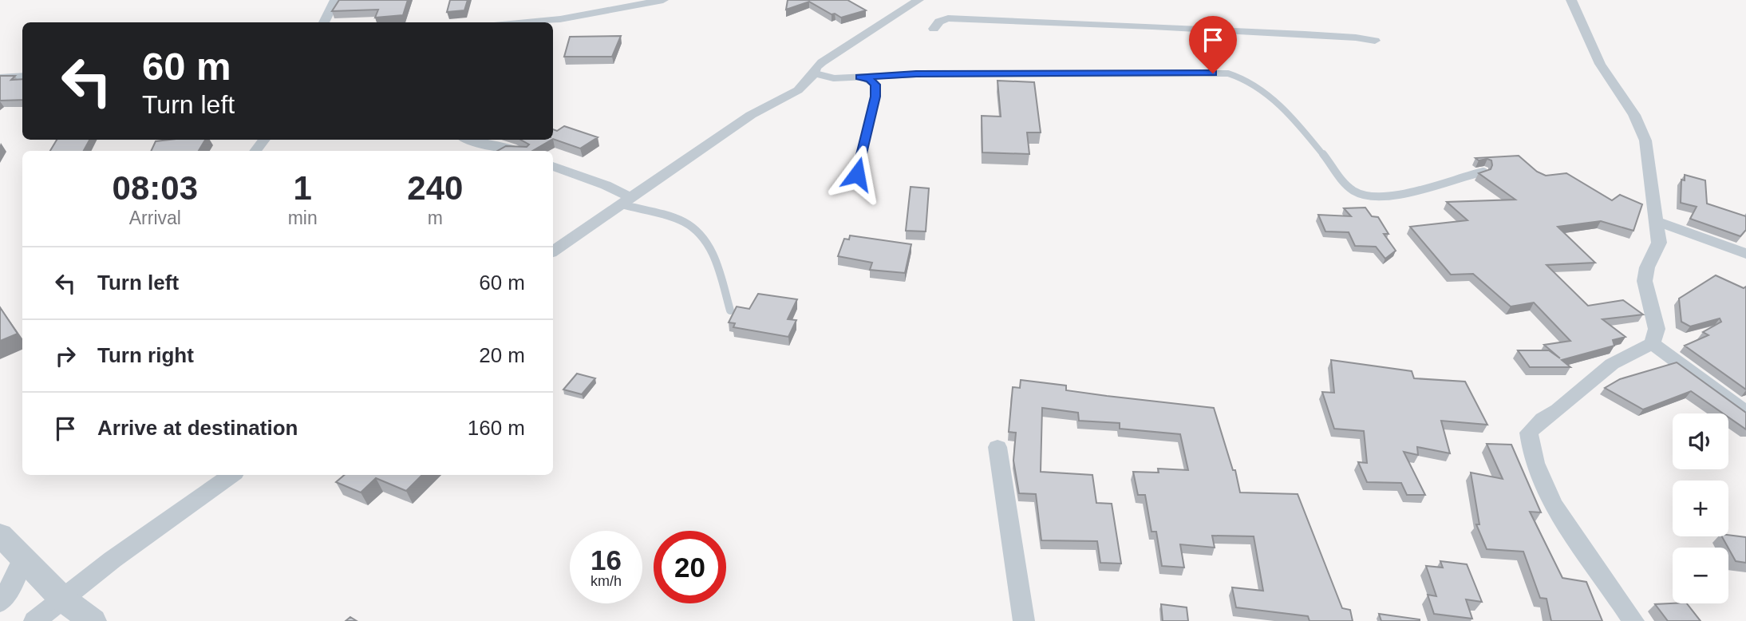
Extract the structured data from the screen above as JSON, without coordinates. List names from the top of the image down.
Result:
{
  "page": {
    "turn": ["60 m", "Turn left"],
    "eta": [
      "08:03",
      "Arrival",
      "1",
      "min",
      "240",
      "m"
    ],
    "list": [
      {
        "name": "Turn left",
        "value": "60 m"
      },
      {
        "name": "Turn right",
        "value": "20 m"
      },
      {
        "name": "Arrive at destination",
        "value": "160 m"
      }
    ],
    "map_buttons": ["+", "−"],
    "speed": "16 km/h",
    "limit": "20"
  }
}
